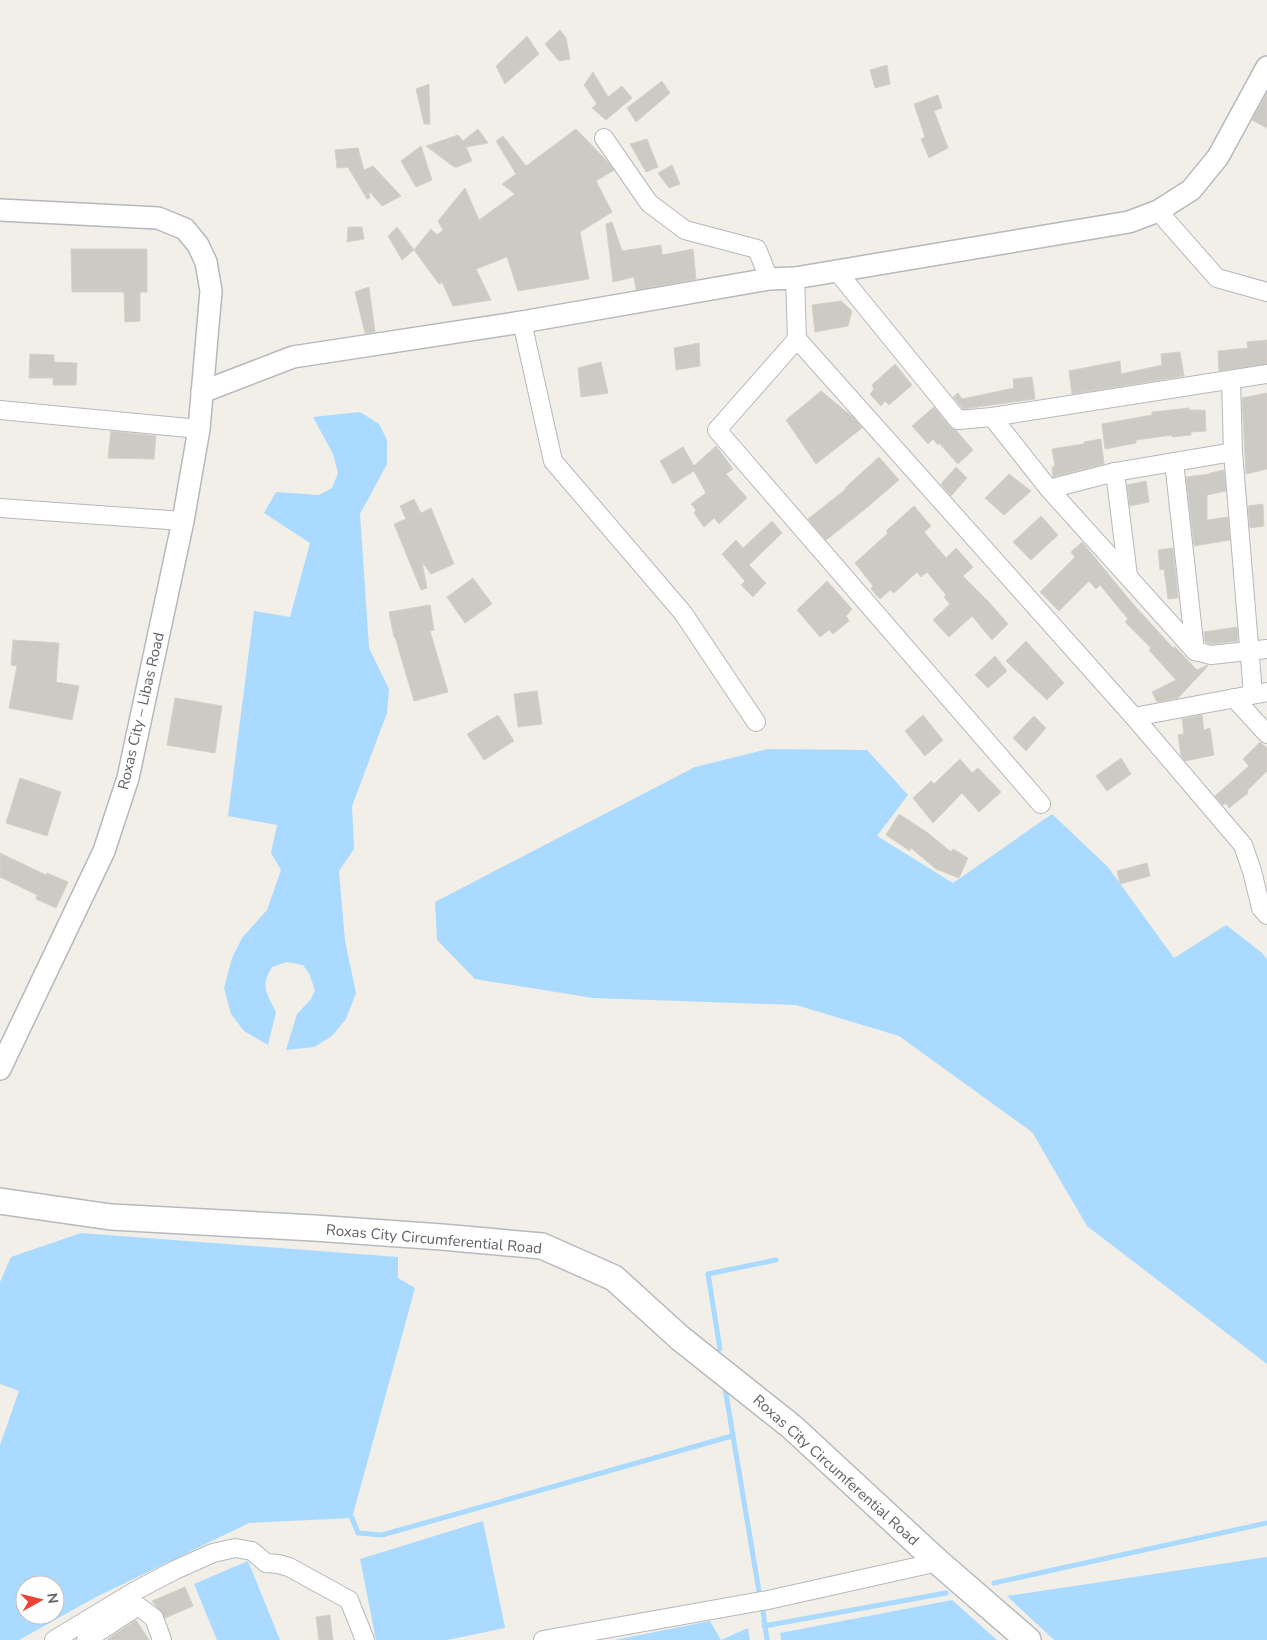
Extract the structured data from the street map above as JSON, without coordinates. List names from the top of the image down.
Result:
{
  "streets": {
    "main road": ["Roxas City Circumferential Road"],
    "street": ["Roxas City – Libas Road"]
  },
  "north": "right"
}
